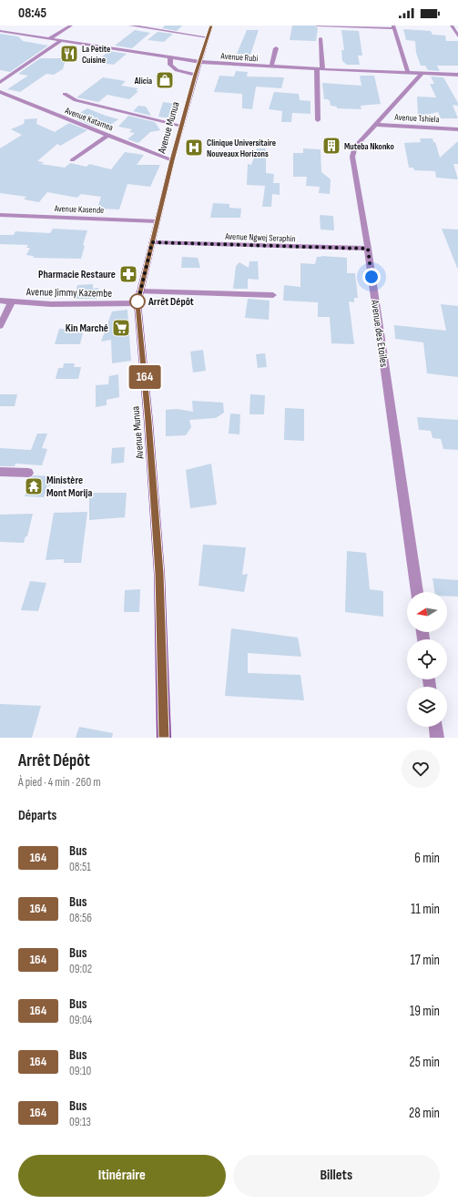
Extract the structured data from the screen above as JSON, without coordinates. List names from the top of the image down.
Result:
{
  "streets": {
    "main road": ["Avenue Munua"],
    "street": [
      "Avenue Rubi",
      "Avenue Tshiela",
      "Avenue Katamea",
      "Avenue Kasende",
      "Avenue Ngwej Seraphin",
      "Avenue Jimmy Kazembe",
      "Avenue des Etoiles"
    ]
  },
  "crossings": [
    ["Avenue Rubi", "Avenue Munua"],
    ["Avenue Rubi", "Avenue des Etoiles"],
    ["Avenue Tshiela", "Avenue des Etoiles"],
    ["Avenue Katamea", "Avenue Munua"],
    ["Avenue Munua", "Avenue Kasende"],
    ["Avenue Munua", "Avenue Ngwej Seraphin"],
    ["Avenue Munua", "Avenue Jimmy Kazembe"],
    ["Avenue Ngwej Seraphin", "Avenue des Etoiles"]
  ],
  "places": {
    "restaurant": ["La Petite Cuisine"],
    "shop": ["Alicia"],
    "building": ["Muteba Nkonko"],
    "hospital": ["Clinique Universitaire Nouveaux Horizons"],
    "pharmacy": ["Pharmacie Restaure"],
    "other": ["Arrêt Dépôt"],
    "supermarket": ["Kin Marché"],
    "temple": ["Ministère Mont Morija"]
  },
  "lines": ["bus line 164"],
  "north": "left",
  "page": {
    "status": "08:45",
    "on_map": "164",
    "heading": [
      ["Arrêt Dépôt", "À pied · 4 min · 260 m"],
      "Départs"
    ],
    "list": [
      {
        "mark": "164",
        "name": "Bus",
        "note": "08:51",
        "value": "6 min"
      },
      {
        "mark": "164",
        "name": "Bus",
        "note": "08:56",
        "value": "11 min"
      },
      {
        "mark": "164",
        "name": "Bus",
        "note": "09:02",
        "value": "17 min"
      },
      {
        "mark": "164",
        "name": "Bus",
        "note": "09:04",
        "value": "19 min"
      },
      {
        "mark": "164",
        "name": "Bus",
        "note": "09:10",
        "value": "25 min"
      },
      {
        "mark": "164",
        "name": "Bus",
        "note": "09:13",
        "value": "28 min"
      }
    ],
    "buttons": ["Itinéraire", "Billets"]
  }
}
